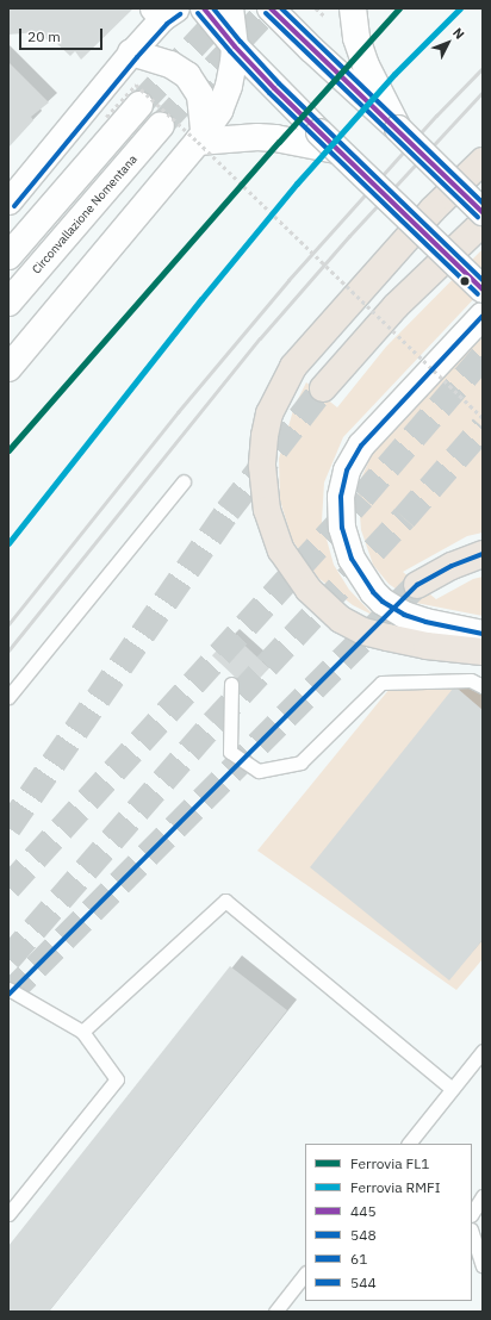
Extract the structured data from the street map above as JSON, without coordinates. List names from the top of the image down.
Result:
{
  "streets": {
    "street": ["Circonvallazione Nomentana"]
  },
  "lines": [
    "rail line FL1",
    "rail line RMFI",
    "transit line 445",
    "transit line 544",
    "transit line 61",
    "transit line 548"
  ],
  "legend": [
    "Ferrovia FL1",
    "Ferrovia RMFI",
    "445",
    "548",
    "61",
    "544"
  ],
  "scale_bar": "20 m",
  "north": "top right"
}
